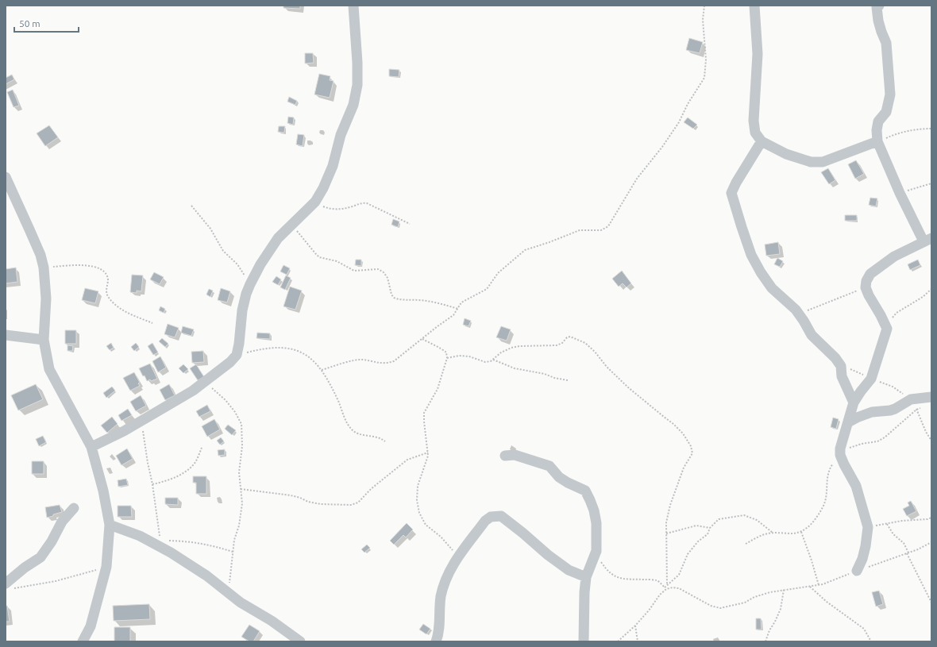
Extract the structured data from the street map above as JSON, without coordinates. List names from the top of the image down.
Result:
{
  "scale_bar": "50 m"
}
